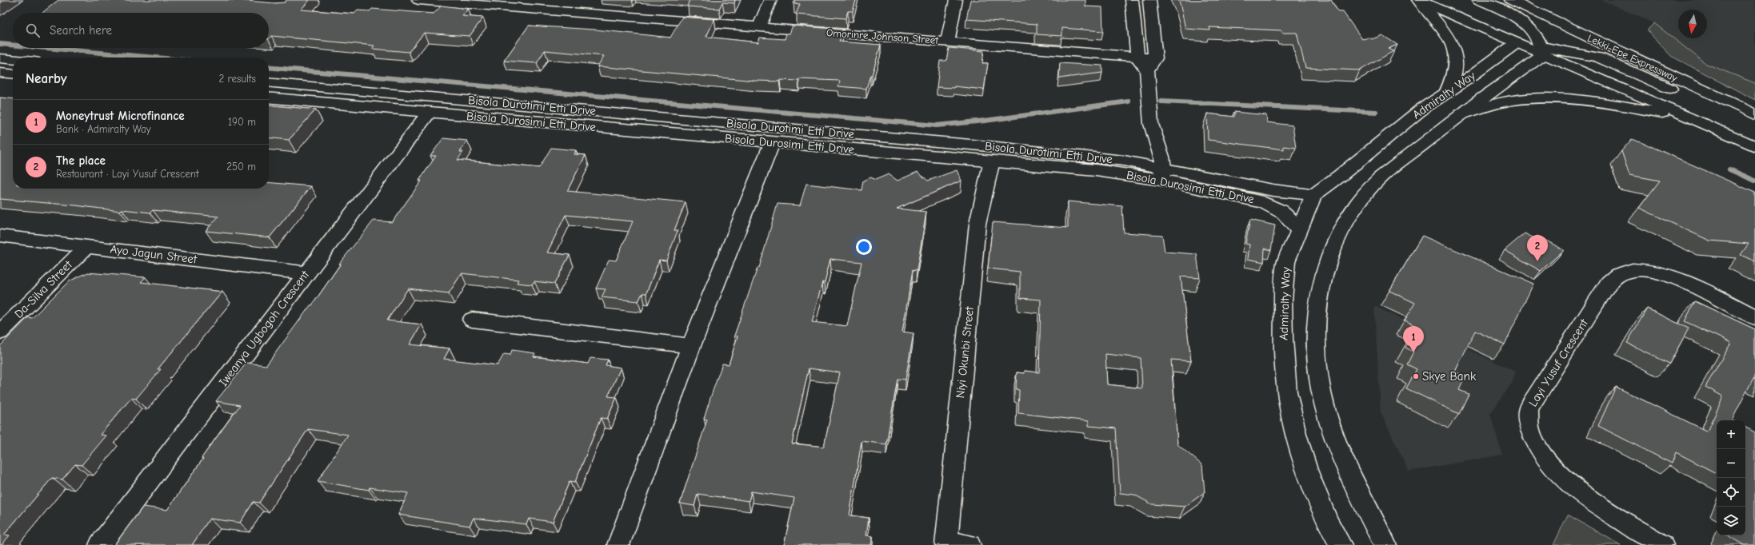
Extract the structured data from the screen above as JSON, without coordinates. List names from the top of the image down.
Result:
{
  "streets": {
    "main road": [
      "Omorinre Johnson Street",
      "Lekki-Epe Expressway",
      "Admiralty Way",
      "Bisola Durotimi Etti Drive",
      "Bisola Durosimi Etti Drive",
      "Ayo Jagun Street",
      "Da-Silva Street",
      "Iweanya Ugbogoh Crescent",
      "Niyi Okunbi Street",
      "Layi Yusuf Crescent"
    ]
  },
  "crossings": [
    ["Admiralty Way", "Bisola Durotimi Etti Drive"],
    ["Admiralty Way", "Bisola Durosimi Etti Drive"],
    ["Bisola Durotimi Etti Drive", "Bisola Durosimi Etti Drive"],
    ["Bisola Durosimi Etti Drive", "Iweanya Ugbogoh Crescent"],
    ["Bisola Durosimi Etti Drive", "Niyi Okunbi Street"],
    ["Ayo Jagun Street", "Da-Silva Street"],
    ["Ayo Jagun Street", "Iweanya Ugbogoh Crescent"]
  ],
  "places": ["Skye Bank"],
  "north": "bottom",
  "page": {
    "search": "Search here",
    "heading": ["Nearby", "2 results"],
    "list": [
      {
        "mark": "1",
        "name": "Moneytrust Microfinance",
        "note": "Bank · Admiralty Way",
        "value": "190 m"
      },
      {
        "mark": "2",
        "name": "The place",
        "note": "Restaurant · Layi Yusuf Crescent",
        "value": "250 m"
      }
    ],
    "pins": ["2", "1"],
    "map_buttons": ["+", "−"]
  }
}
